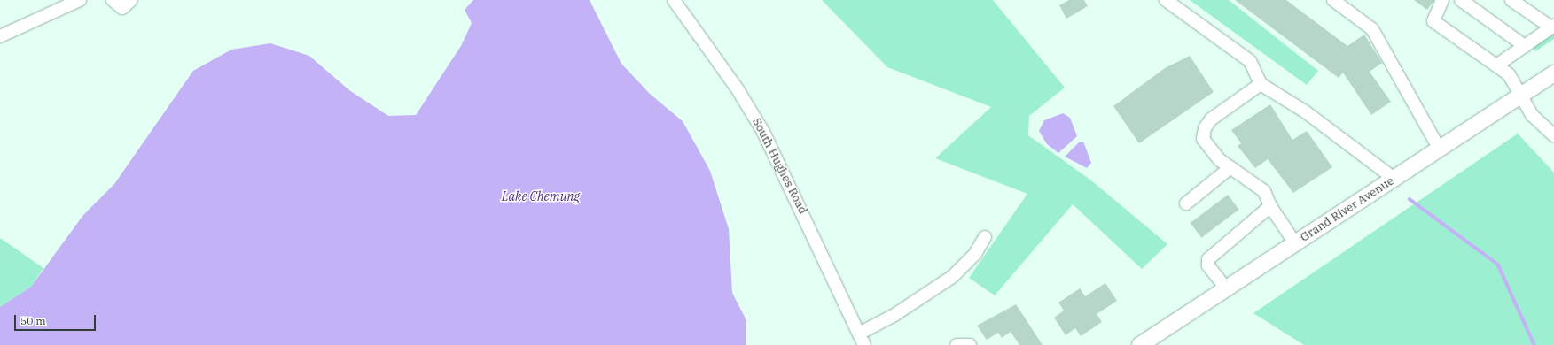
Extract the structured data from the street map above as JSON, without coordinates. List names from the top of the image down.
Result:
{
  "streets": {
    "main road": ["Grand River Avenue"],
    "street": ["South Hughes Road"]
  },
  "water": ["Lake Chemung"],
  "scale_bar": "50 m"
}
